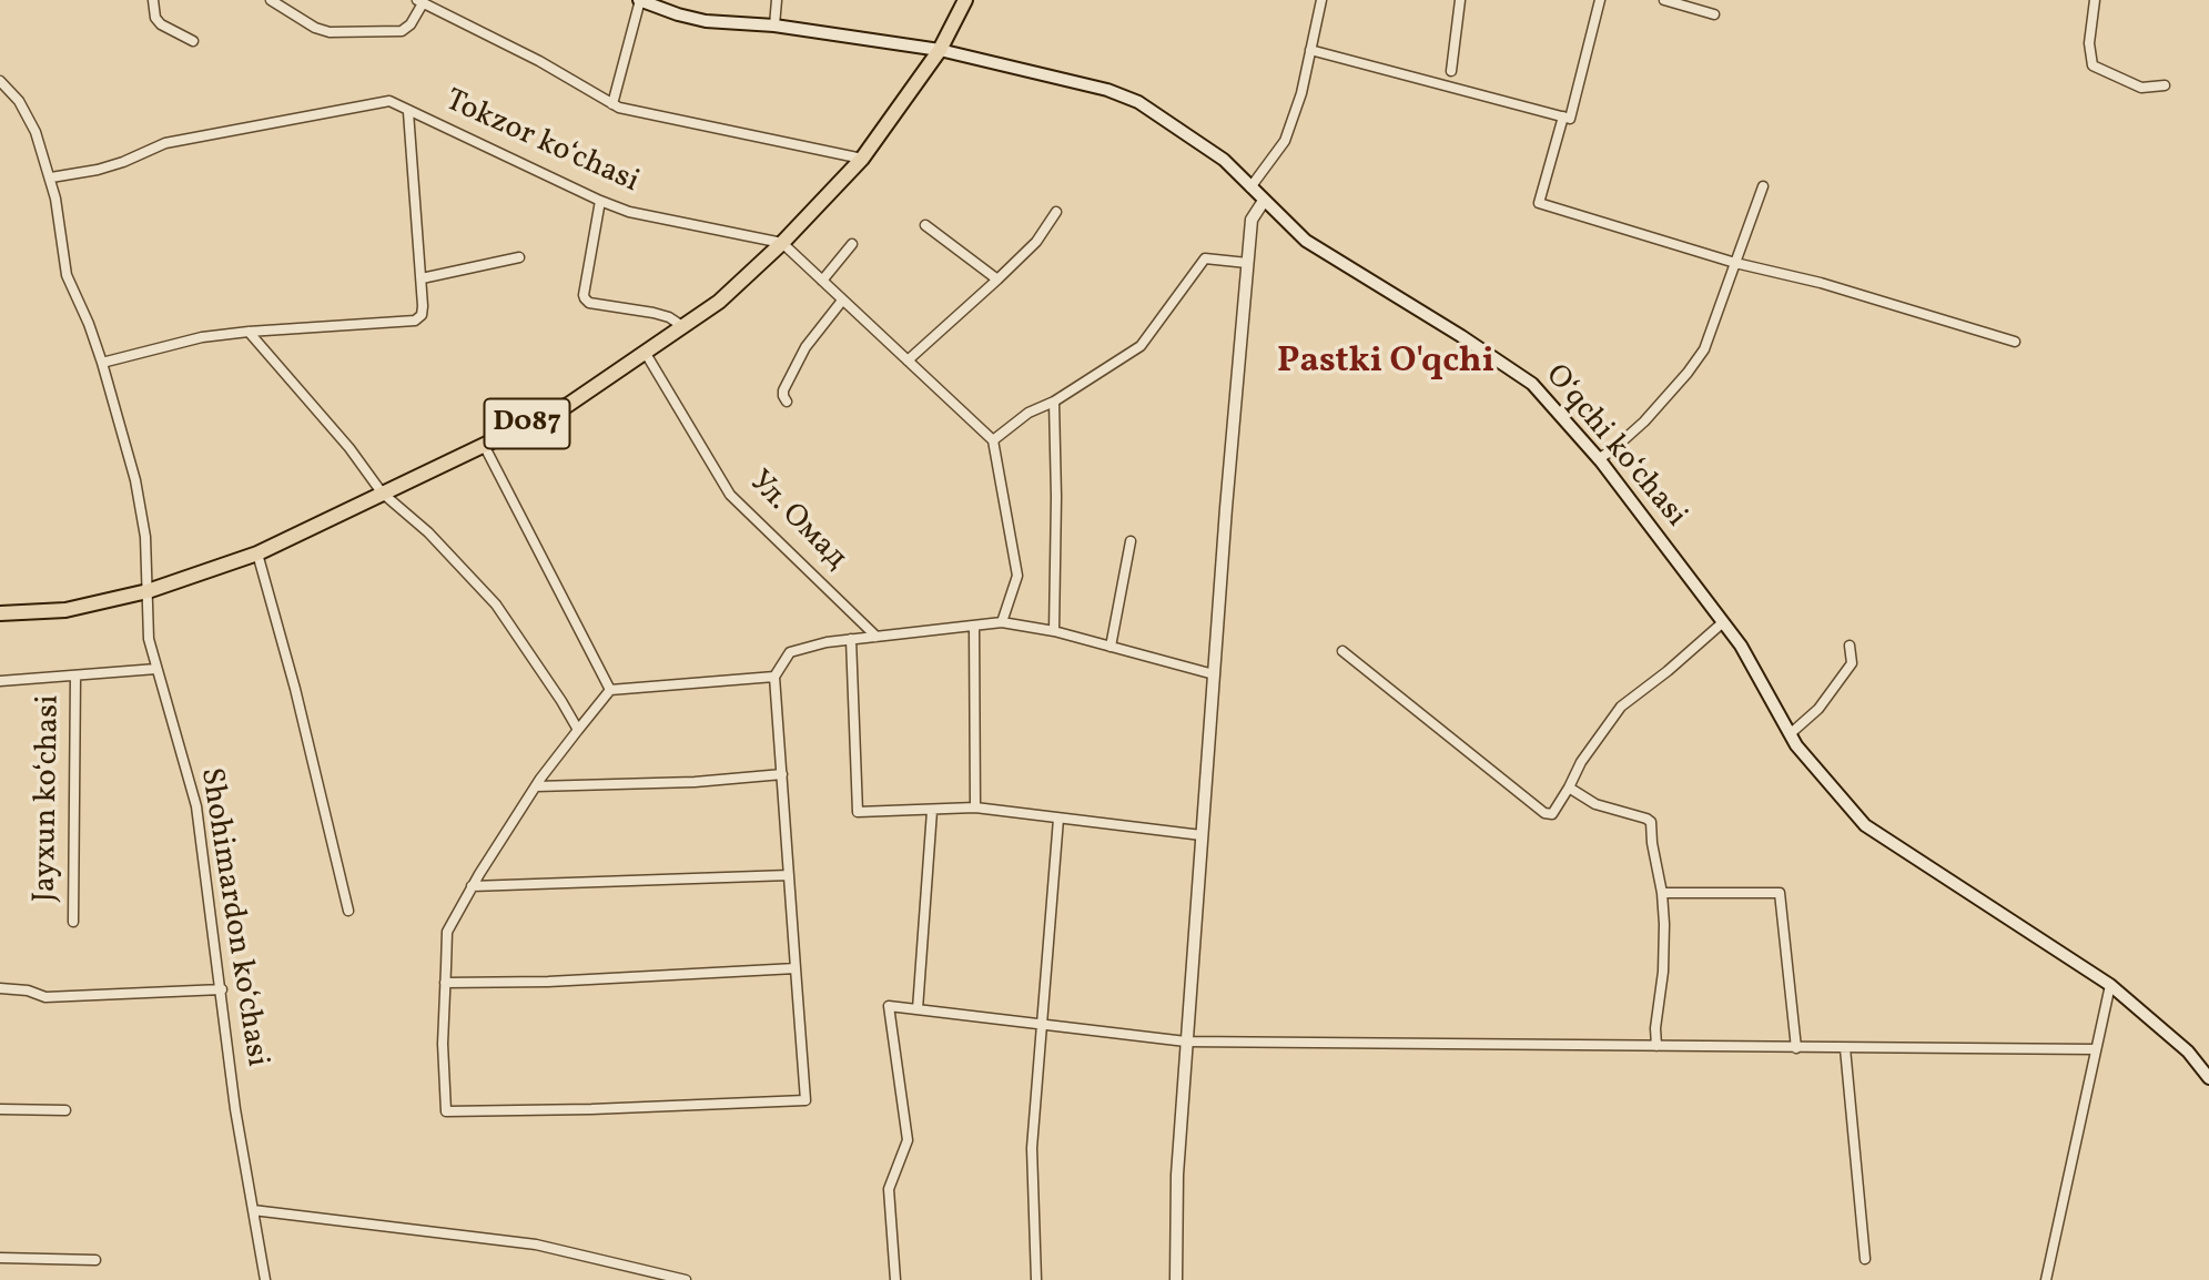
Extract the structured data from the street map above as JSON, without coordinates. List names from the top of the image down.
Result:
{
  "streets": {
    "main road": ["D087", "Oʻqchi koʻchasi"],
    "street": [
      "Tokzor koʻchasi",
      "Ул. Омад",
      "Jayxun koʻchasi",
      "Shohimardon koʻchasi"
    ]
  },
  "crossings": [
    ["Tokzor koʻchasi", "D087"],
    ["Tokzor koʻchasi", "Shohimardon koʻchasi"],
    ["D087", "Oʻqchi koʻchasi"],
    ["D087", "Ул. Омад"],
    ["D087", "Shohimardon koʻchasi"],
    ["Jayxun koʻchasi", "Shohimardon koʻchasi"]
  ],
  "districts": ["Pastki O'qchi"]
}
